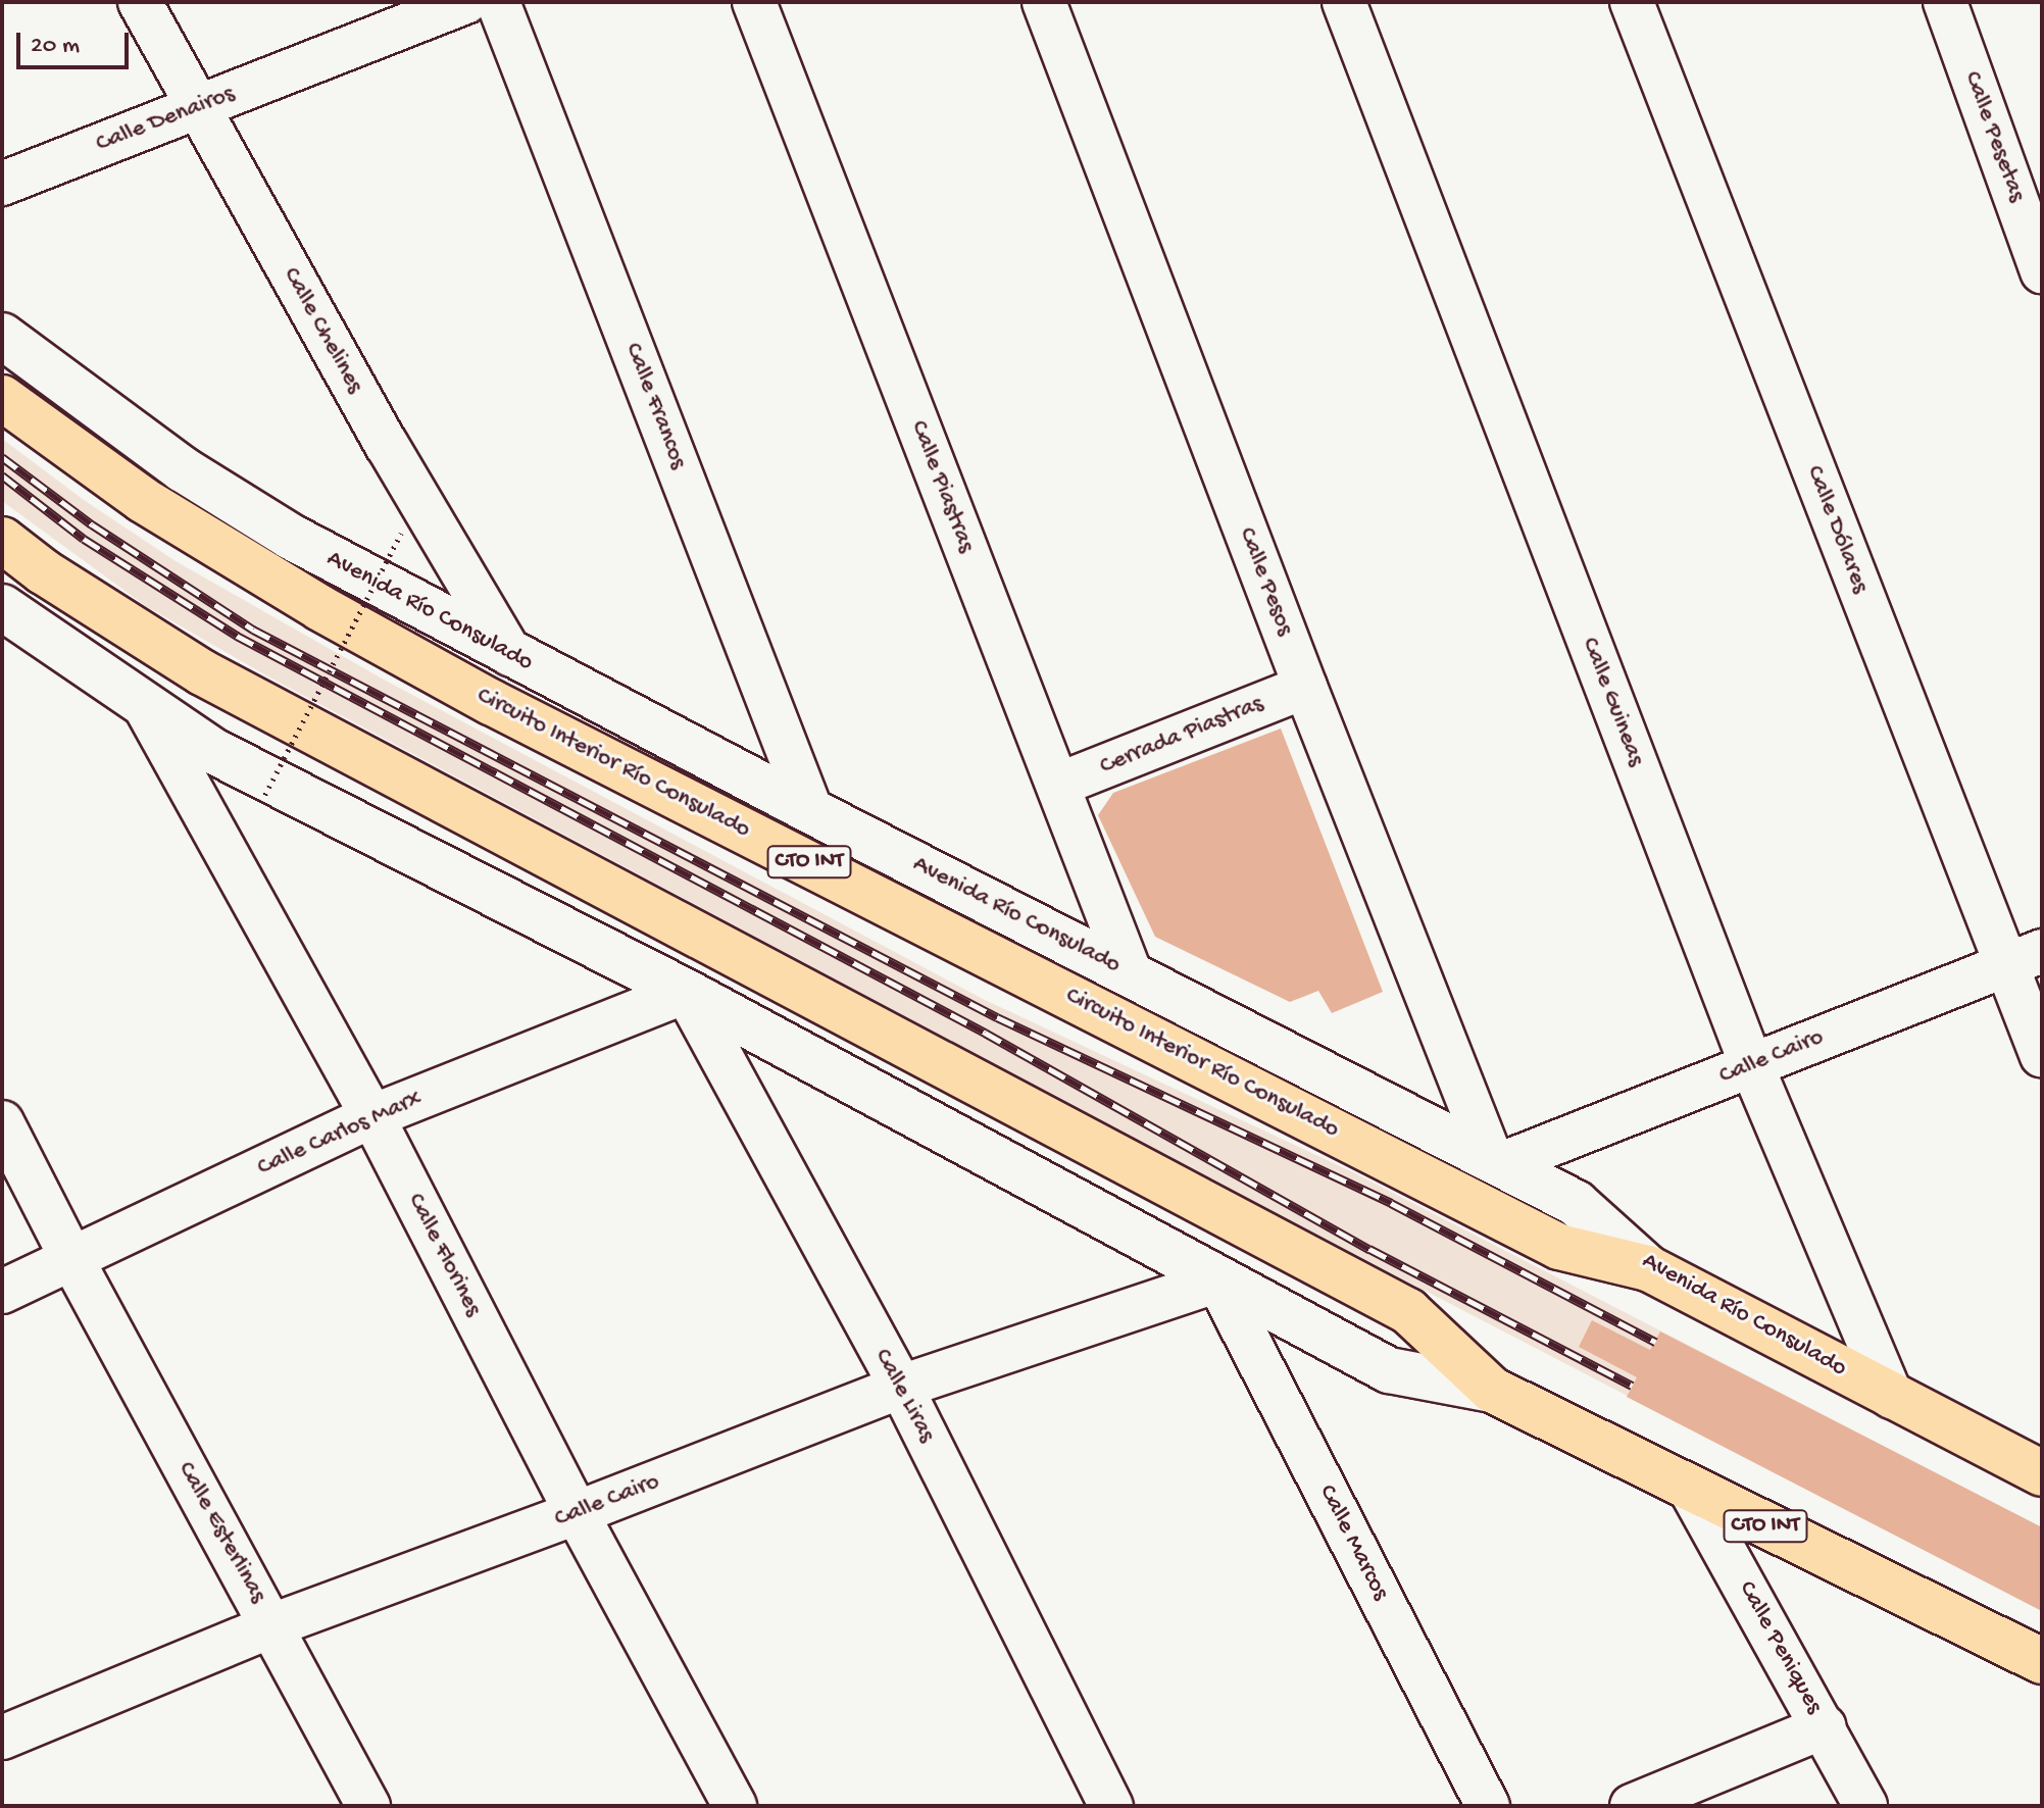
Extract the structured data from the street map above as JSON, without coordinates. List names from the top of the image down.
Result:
{
  "streets": {
    "highway": ["Avenida Río Consulado", "Circuito Interior Río Consulado", "CTO INT"],
    "street": [
      "Calle Denairos",
      "Calle Pesetas",
      "Calle Chelines",
      "Calle Francos",
      "Calle Piastras",
      "Calle Dólares",
      "Calle Pesos",
      "Calle Guineas",
      "Cerrada Piastras",
      "Calle Cairo",
      "Calle Carlos Marx",
      "Calle Florines",
      "Calle Liras",
      "Calle Esterlinas",
      "Calle Marcos",
      "Calle Peniques"
    ]
  },
  "crossings": [
    ["Calle Denairos", "Calle Chelines"],
    ["Calle Chelines", "Avenida Río Consulado"],
    ["Calle Francos", "Avenida Río Consulado"],
    ["Calle Piastras", "Avenida Río Consulado"],
    ["Calle Piastras", "Cerrada Piastras"],
    ["Calle Dólares", "Calle Cairo"],
    ["Calle Pesos", "Avenida Río Consulado"],
    ["Calle Pesos", "Cerrada Piastras"],
    ["Calle Pesos", "Calle Cairo"],
    ["Avenida Río Consulado", "Calle Guineas"],
    ["Avenida Río Consulado", "Circuito Interior Río Consulado"],
    ["Avenida Río Consulado", "Calle Cairo"],
    ["Calle Guineas", "Calle Cairo"],
    ["CTO INT", "Calle Cairo"],
    ["CTO INT", "Calle Carlos Marx"],
    ["CTO INT", "Calle Florines"],
    ["CTO INT", "Calle Liras"],
    ["CTO INT", "Calle Marcos"],
    ["CTO INT", "Calle Peniques"],
    ["Calle Cairo", "Calle Florines"],
    ["Calle Cairo", "Calle Liras"],
    ["Calle Cairo", "Calle Esterlinas"],
    ["Calle Cairo", "Calle Marcos"],
    ["Calle Carlos Marx", "Calle Florines"],
    ["Calle Carlos Marx", "Calle Liras"],
    ["Calle Carlos Marx", "Calle Esterlinas"]
  ],
  "scale_bar": "20 m"
}
